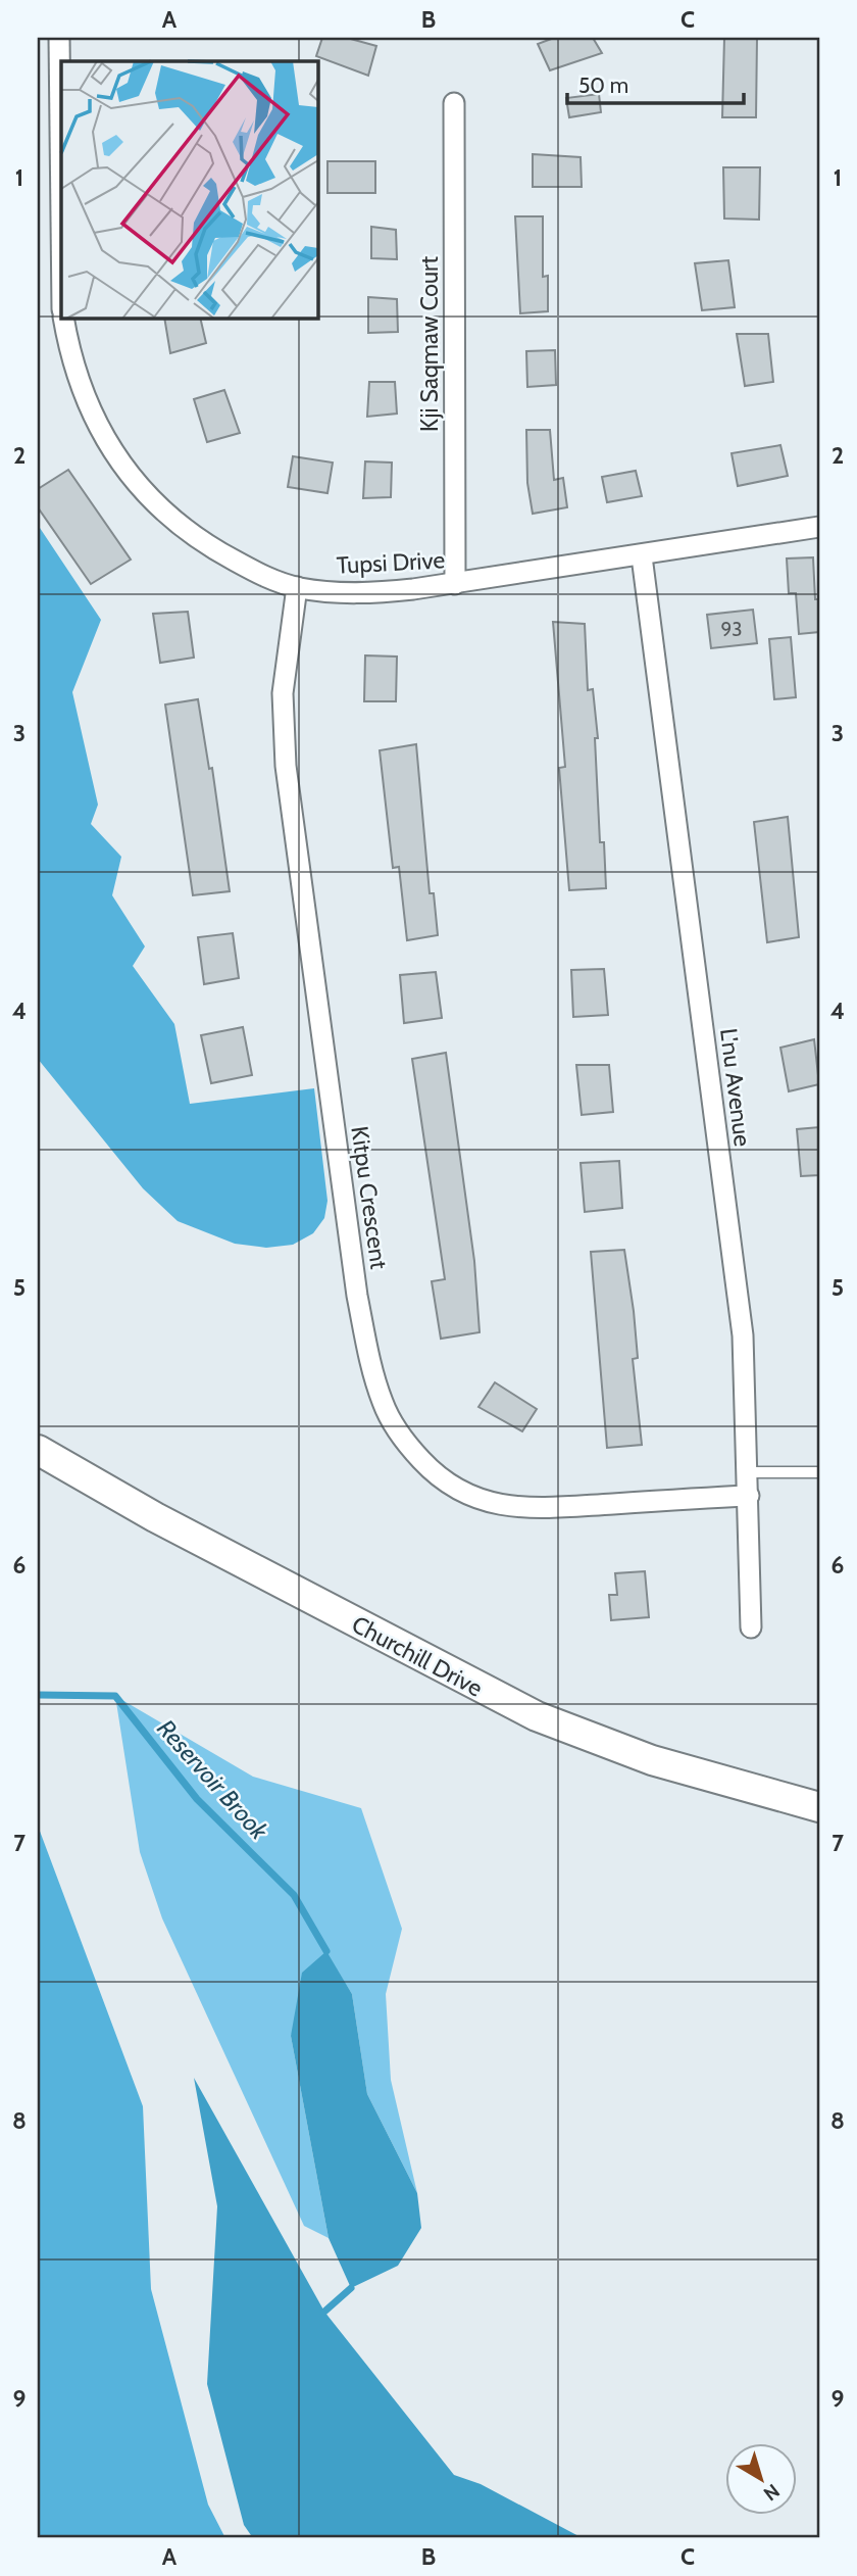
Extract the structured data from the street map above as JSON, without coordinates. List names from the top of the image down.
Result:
{
  "streets": {
    "main road": ["Churchill Drive"],
    "street": [
      "Kji Saqmaw Court",
      "Tupsi Drive",
      "L'nu Avenue",
      "Kitpu Crescent"
    ]
  },
  "crossings": [
    ["Kji Saqmaw Court", "Tupsi Drive"],
    ["Tupsi Drive", "L'nu Avenue"],
    ["Tupsi Drive", "Kitpu Crescent"],
    ["L'nu Avenue", "Kitpu Crescent"]
  ],
  "water": ["Reservoir Brook"],
  "house_numbers": ["93"],
  "scale_bar": "50 m",
  "north": "bottom right",
  "grid": {
    "columns": ["A", "B", "C"],
    "rows": [
      "1",
      "2",
      "3",
      "4",
      "5",
      "6",
      "7",
      "8",
      "9"
    ]
  }
}
